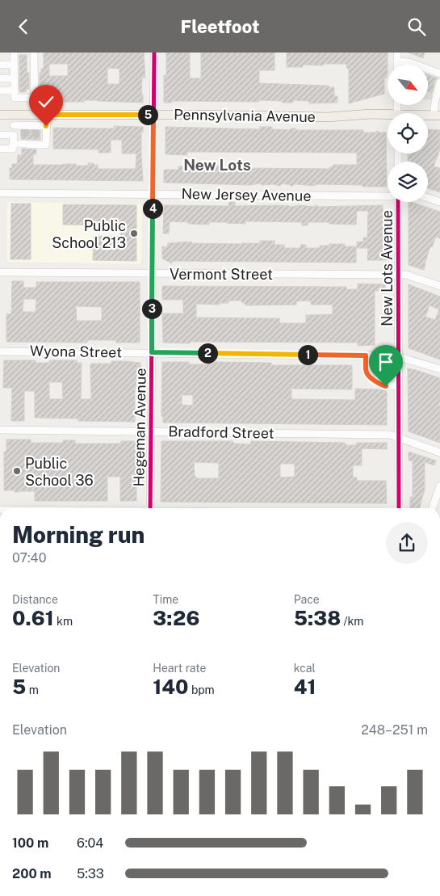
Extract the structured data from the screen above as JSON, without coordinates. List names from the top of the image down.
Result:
{
  "streets": {
    "main road": ["Pennsylvania Avenue"],
    "street": [
      "New Jersey Avenue",
      "New Lots Avenue",
      "Vermont Street",
      "Wyona Street",
      "Hegeman Avenue",
      "Bradford Street"
    ]
  },
  "crossings": [
    ["Pennsylvania Avenue", "Hegeman Avenue"],
    ["New Jersey Avenue", "Hegeman Avenue"],
    ["New Lots Avenue", "Vermont Street"],
    ["New Lots Avenue", "Wyona Street"],
    ["New Lots Avenue", "Bradford Street"],
    ["Vermont Street", "Hegeman Avenue"],
    ["Wyona Street", "Hegeman Avenue"],
    ["Hegeman Avenue", "Bradford Street"]
  ],
  "districts": ["New Lots"],
  "places": ["Public School 213", "Public School 36"],
  "north": "bottom right",
  "page": {
    "header": "Fleetfoot",
    "pins": [
      "5",
      "4",
      "3",
      "2",
      "1"
    ],
    "heading": ["Morning run", "07:40"],
    "stats": [
      ["Distance", "0.61 km"],
      ["Time", "3:26"],
      ["Pace", "5:38 /km"],
      ["Elevation", "5 m"],
      ["Heart rate", "140 bpm"],
      ["kcal", "41"]
    ],
    "chart": ["Elevation", "248–251 m"],
    "list": [
      {
        "name": "100 m",
        "note": "6:04"
      },
      {
        "name": "200 m",
        "note": "5:33"
      }
    ]
  }
}
